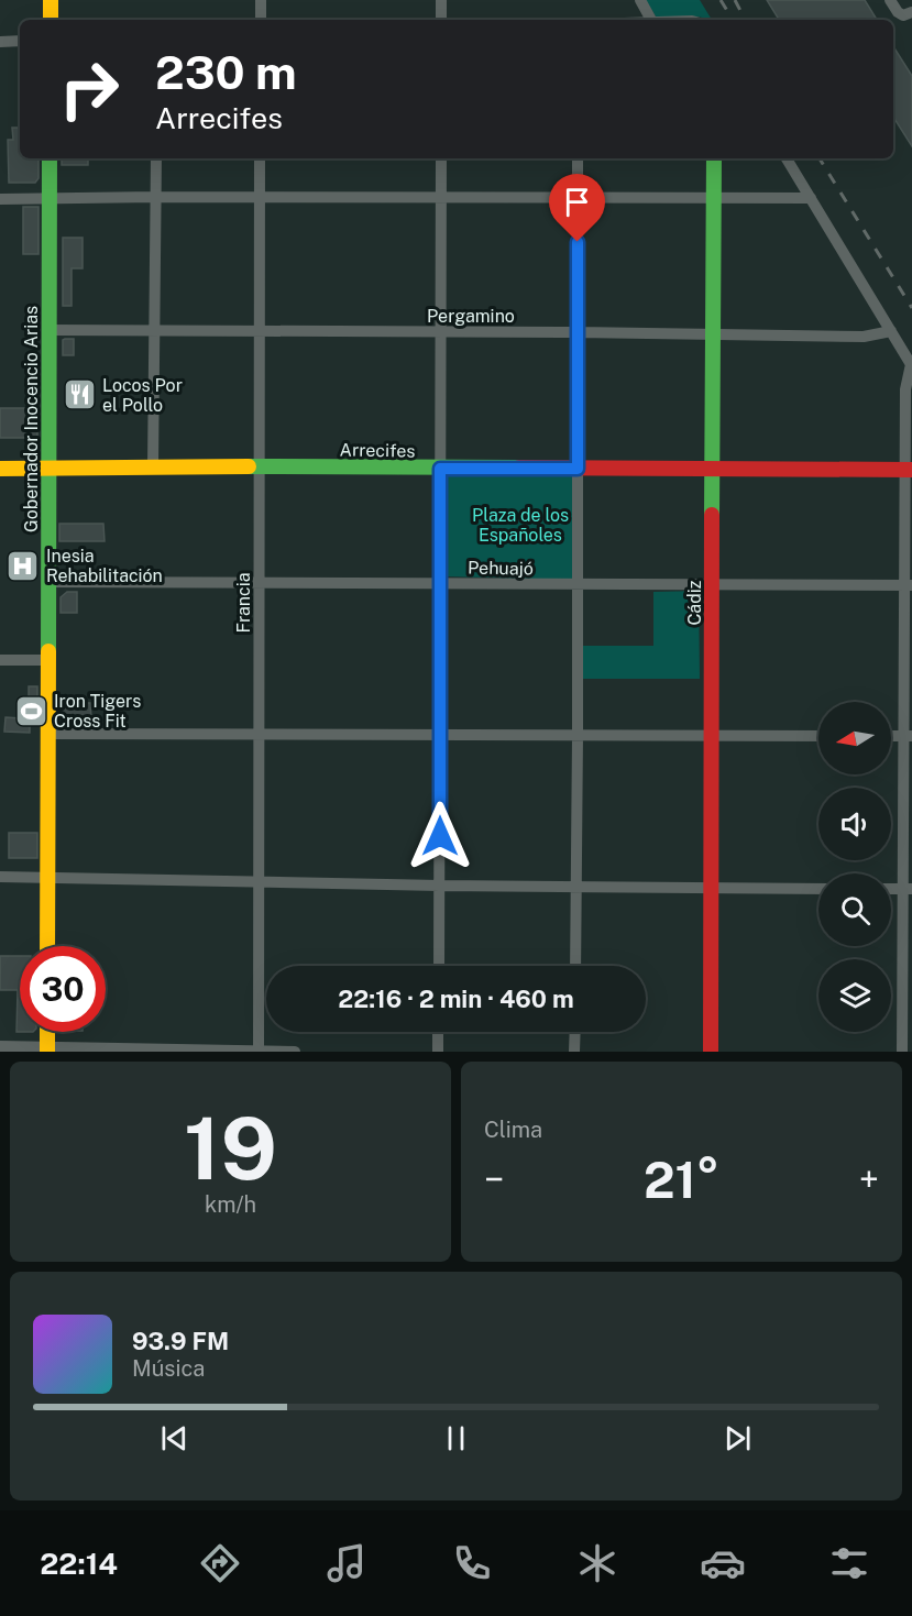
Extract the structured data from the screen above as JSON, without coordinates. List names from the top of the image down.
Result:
{
  "streets": {
    "street": [
      "Pergamino",
      "Gobernador Inocencio Arias",
      "Arrecifes",
      "Pehuajó",
      "Francia",
      "Cádiz"
    ]
  },
  "crossings": [
    ["Pergamino", "Gobernador Inocencio Arias"],
    ["Pergamino", "Francia"],
    ["Pergamino", "Cádiz"],
    ["Gobernador Inocencio Arias", "Arrecifes"],
    ["Gobernador Inocencio Arias", "Pehuajó"],
    ["Arrecifes", "Francia"],
    ["Arrecifes", "Cádiz"],
    ["Pehuajó", "Francia"],
    ["Pehuajó", "Cádiz"]
  ],
  "parks": ["Plaza de los Españoles"],
  "places": {
    "restaurant": ["Locos Por el Pollo"],
    "hospital": ["Inesia Rehabilitación"],
    "sports": ["Iron Tigers Cross Fit"]
  },
  "north": "left",
  "page": {
    "turn": ["230 m", "Arrecifes"],
    "limit": "30",
    "trip": "22:16 · 2 min · 460 m",
    "tile": [
      ["19", "km/h"],
      "Clima"
    ],
    "heat": ["−", "21°", "+"],
    "song": ["93.9 FM", "Música"],
    "tabs": "22:14"
  }
}
